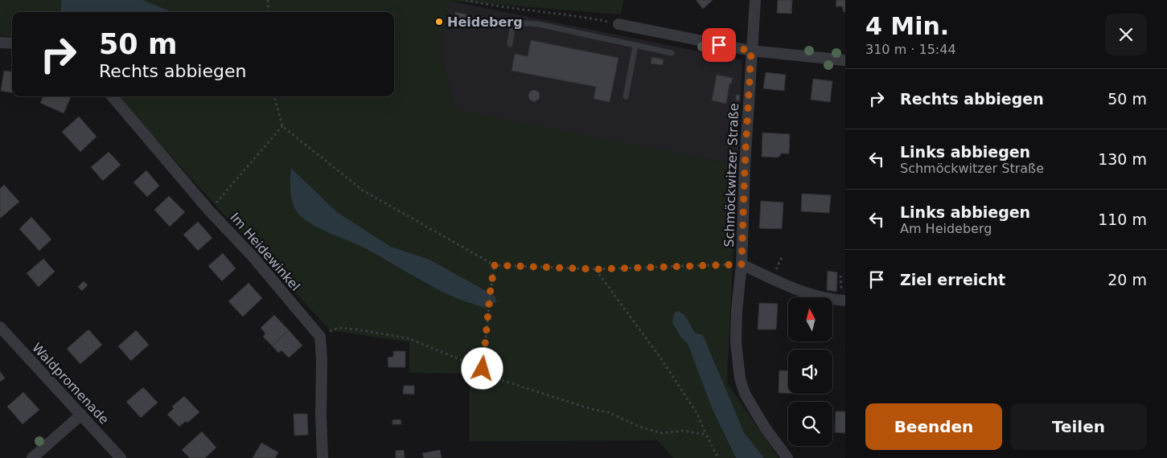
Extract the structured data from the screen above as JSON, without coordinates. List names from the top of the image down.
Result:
{
  "streets": {
    "street": ["Schmöckwitzer Straße", "Im Heidewinkel", "Waldpromenade"]
  },
  "places": ["Heideberg"],
  "north": "top",
  "page": {
    "heading": ["4 Min.", "310 m · 15:44"],
    "turn": ["50 m", "Rechts abbiegen"],
    "list": [
      {
        "name": "Rechts abbiegen",
        "value": "50 m"
      },
      {
        "name": "Links abbiegen",
        "note": "Schmöckwitzer Straße",
        "value": "130 m"
      },
      {
        "name": "Links abbiegen",
        "note": "Am Heideberg",
        "value": "110 m"
      },
      {
        "name": "Ziel erreicht",
        "value": "20 m"
      }
    ],
    "buttons": ["Beenden", "Teilen"]
  }
}
